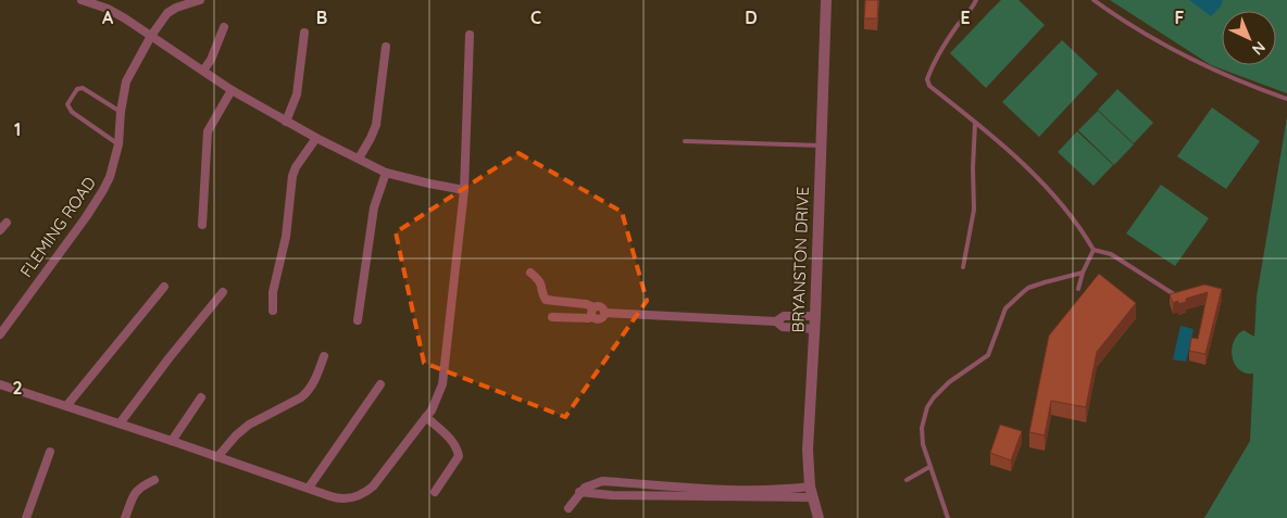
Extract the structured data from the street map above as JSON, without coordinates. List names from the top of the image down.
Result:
{
  "streets": {
    "street": ["FLEMING ROAD", "BRYANSTON DRIVE"]
  },
  "north": "bottom right",
  "grid": {
    "columns": [
      "A",
      "B",
      "C",
      "D",
      "E",
      "F"
    ],
    "rows": ["1", "2"]
  }
}
